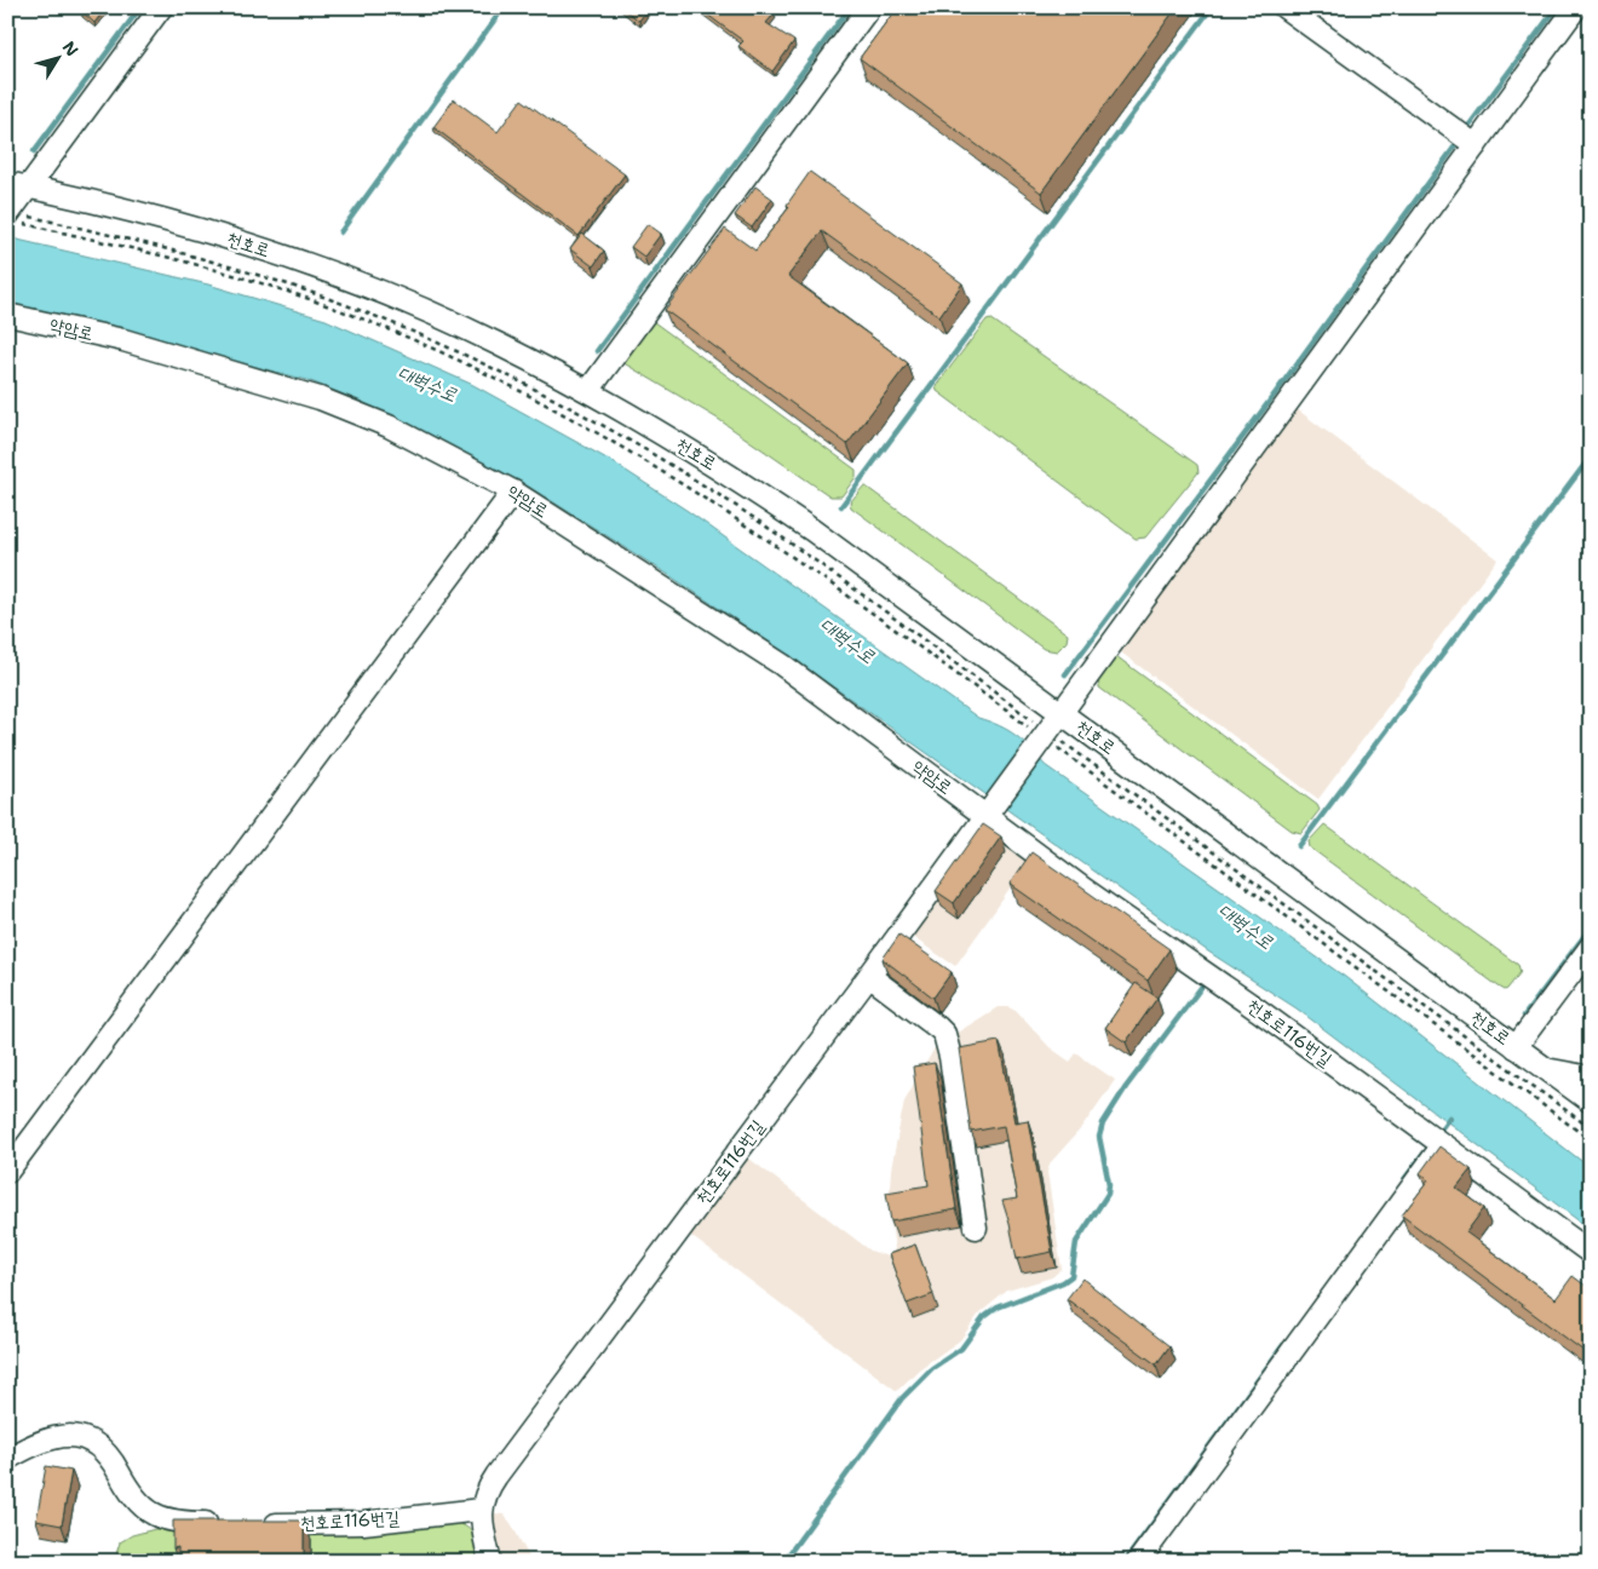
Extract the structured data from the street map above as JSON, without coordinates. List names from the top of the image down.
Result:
{
  "streets": {
    "street": ["천호로", "약암로", "천호로116번길"]
  },
  "crossings": [
    ["천호로", "천호로116번길"],
    ["약암로", "천호로116번길"]
  ],
  "water": ["대벽수로"],
  "north": "top right"
}
